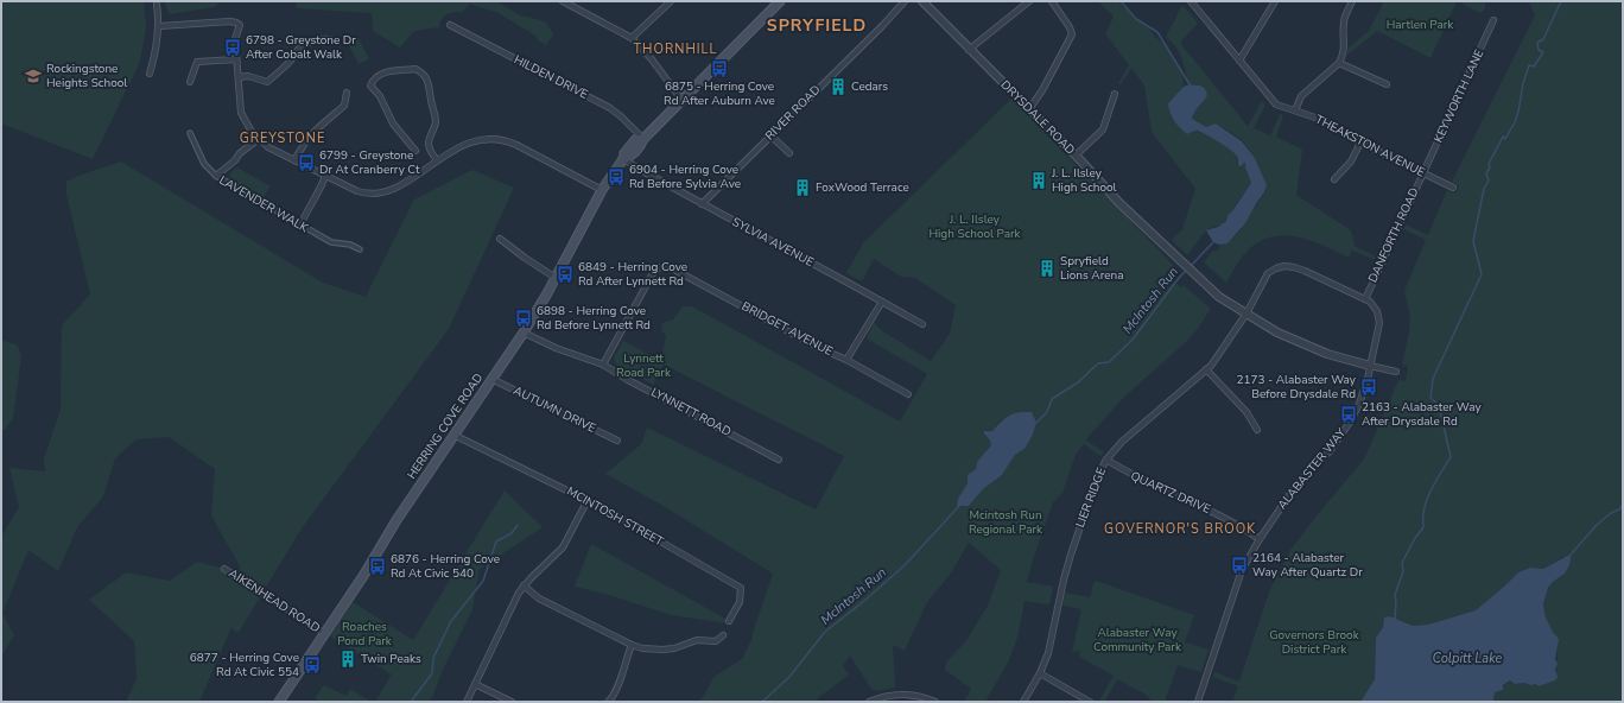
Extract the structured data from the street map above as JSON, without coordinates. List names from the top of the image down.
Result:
{
  "streets": {
    "main road": ["HERRING COVE ROAD"],
    "street": [
      "HILDEN DRIVE",
      "KEYWORTH LANE",
      "RIVER ROAD",
      "DRYSDALE ROAD",
      "THEAKSTON AVENUE",
      "LAVENDER WALK",
      "DANFORTH ROAD",
      "SYLVIA AVENUE",
      "BRIDGET AVENUE",
      "AUTUMN DRIVE",
      "LYNNETT ROAD",
      "ALABASTER WAY",
      "QUARTZ DRIVE",
      "LIER RIDGE",
      "MCINTOSH STREET",
      "AIKENHEAD ROAD"
    ]
  },
  "crossings": [
    ["HILDEN DRIVE", "HERRING COVE ROAD"],
    ["KEYWORTH LANE", "THEAKSTON AVENUE"],
    ["KEYWORTH LANE", "DANFORTH ROAD"],
    ["RIVER ROAD", "SYLVIA AVENUE"],
    ["DRYSDALE ROAD", "ALABASTER WAY"],
    ["DRYSDALE ROAD", "LIER RIDGE"],
    ["THEAKSTON AVENUE", "DANFORTH ROAD"],
    ["DANFORTH ROAD", "ALABASTER WAY"],
    ["DANFORTH ROAD", "LIER RIDGE"],
    ["SYLVIA AVENUE", "HERRING COVE ROAD"],
    ["BRIDGET AVENUE", "LYNNETT ROAD"],
    ["AUTUMN DRIVE", "HERRING COVE ROAD"],
    ["LYNNETT ROAD", "HERRING COVE ROAD"],
    ["HERRING COVE ROAD", "MCINTOSH STREET"],
    ["HERRING COVE ROAD", "AIKENHEAD ROAD"],
    ["ALABASTER WAY", "QUARTZ DRIVE"],
    ["ALABASTER WAY", "LIER RIDGE"],
    ["QUARTZ DRIVE", "LIER RIDGE"]
  ],
  "districts": [
    "SPRYFIELD",
    "THORNHILL",
    "GREYSTONE",
    "GOVERNOR'S BROOK"
  ],
  "water": ["McIntosh Run", "Colpitt Lake"],
  "parks": [
    "Hartlen Park",
    "J. L. Ilsley High School Park",
    "Lynnett Road Park",
    "Mcintosh Run Regional Park",
    "Roaches Pond Park",
    "Alabaster Way Community Park",
    "Governors Brook District Park"
  ],
  "places": {
    "bus stop": [
      "6798 - Greystone Dr After Cobalt Walk",
      "6875 - Herring Cove Rd After Auburn Ave",
      "6799 - Greystone Dr At Cranberry Ct",
      "6904 - Herring Cove Rd Before Sylvia Ave",
      "6849 - Herring Cove Rd After Lynnett Rd",
      "6898 - Herring Cove Rd Before Lynnett Rd",
      "2173 - Alabaster Way Before Drysdale Rd",
      "2163 - Alabaster Way After Drysdale Rd",
      "2164 - Alabaster Way After Quartz Dr",
      "6876 - Herring Cove Rd At Civic 540",
      "6877 - Herring Cove Rd At Civic 554"
    ],
    "school or university": ["Rockingstone Heights School"],
    "building": [
      "Cedars",
      "J. L. Ilsley High School",
      "FoxWood Terrace",
      "Spryfield Lions Arena",
      "Twin Peaks"
    ]
  }
}
